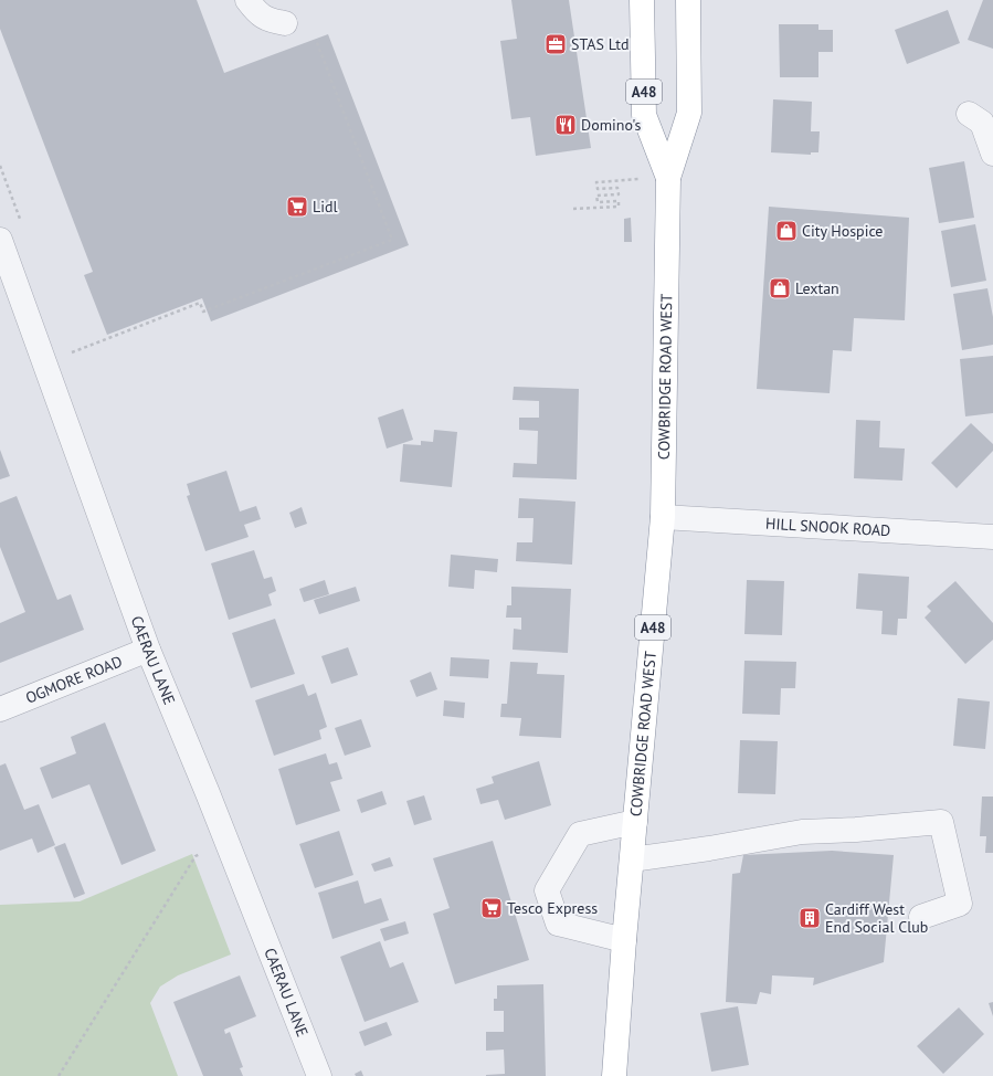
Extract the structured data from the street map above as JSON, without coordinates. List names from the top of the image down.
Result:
{
  "streets": {
    "highway": ["A48", "COWBRIDGE ROAD WEST"],
    "street": ["HILL SNOOK ROAD", "CAERAU LANE", "OGMORE ROAD"]
  },
  "crossings": [
    ["COWBRIDGE ROAD WEST", "HILL SNOOK ROAD"],
    ["CAERAU LANE", "OGMORE ROAD"]
  ],
  "places": {
    "office": ["STAS Ltd"],
    "restaurant": ["Domino's"],
    "supermarket": ["Lidl", "Tesco Express"],
    "shop": ["City Hospice", "Lextan"],
    "building": ["Cardiff West End Social Club"]
  }
}
